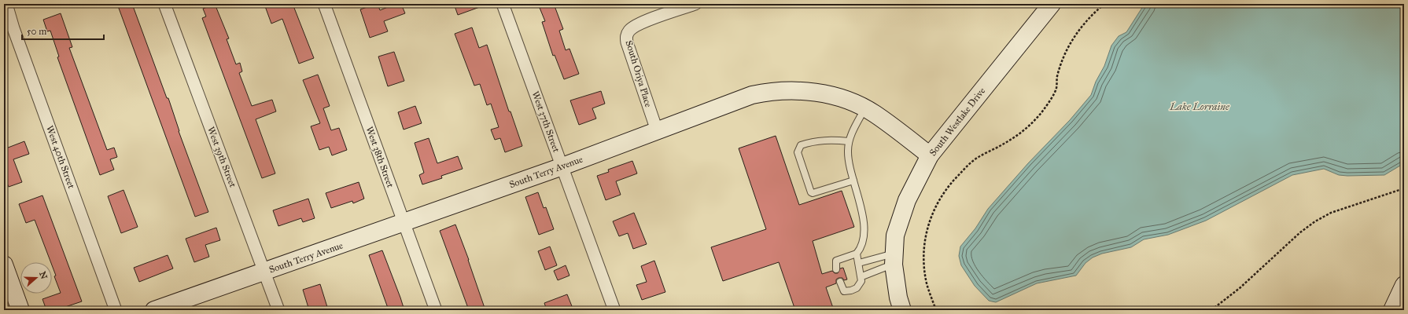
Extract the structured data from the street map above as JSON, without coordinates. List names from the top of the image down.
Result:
{
  "streets": {
    "street": [
      "South Oriya Place",
      "West 37th Street",
      "South Westlake Drive",
      "West 40th Street",
      "West 39th Street",
      "West 38th Street",
      "South Terry Avenue"
    ]
  },
  "crossings": [
    ["South Oriya Place", "South Terry Avenue"],
    ["West 37th Street", "South Terry Avenue"],
    ["South Westlake Drive", "South Terry Avenue"],
    ["West 39th Street", "South Terry Avenue"],
    ["West 38th Street", "South Terry Avenue"]
  ],
  "water": ["Lake Lorraine"],
  "scale_bar": "50 m",
  "north": "right"
}
